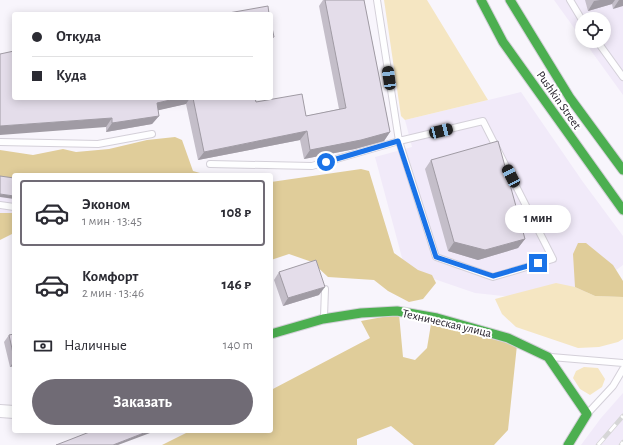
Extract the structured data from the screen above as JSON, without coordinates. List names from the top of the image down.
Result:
{
  "streets": {
    "main road": ["Pushkin Street", "Техническая улица"]
  },
  "page": {
    "banner": ["Откуда", "Куда"],
    "list": [
      {
        "name": "Эконом",
        "note": "1 мин · 13:45",
        "value": "108 ₽"
      },
      {
        "name": "Комфорт",
        "note": "2 мин · 13:46",
        "value": "146 ₽"
      }
    ],
    "bubble": "1 мин",
    "pay": ["Наличные", "140 m"],
    "buttons": "Заказать"
  }
}
